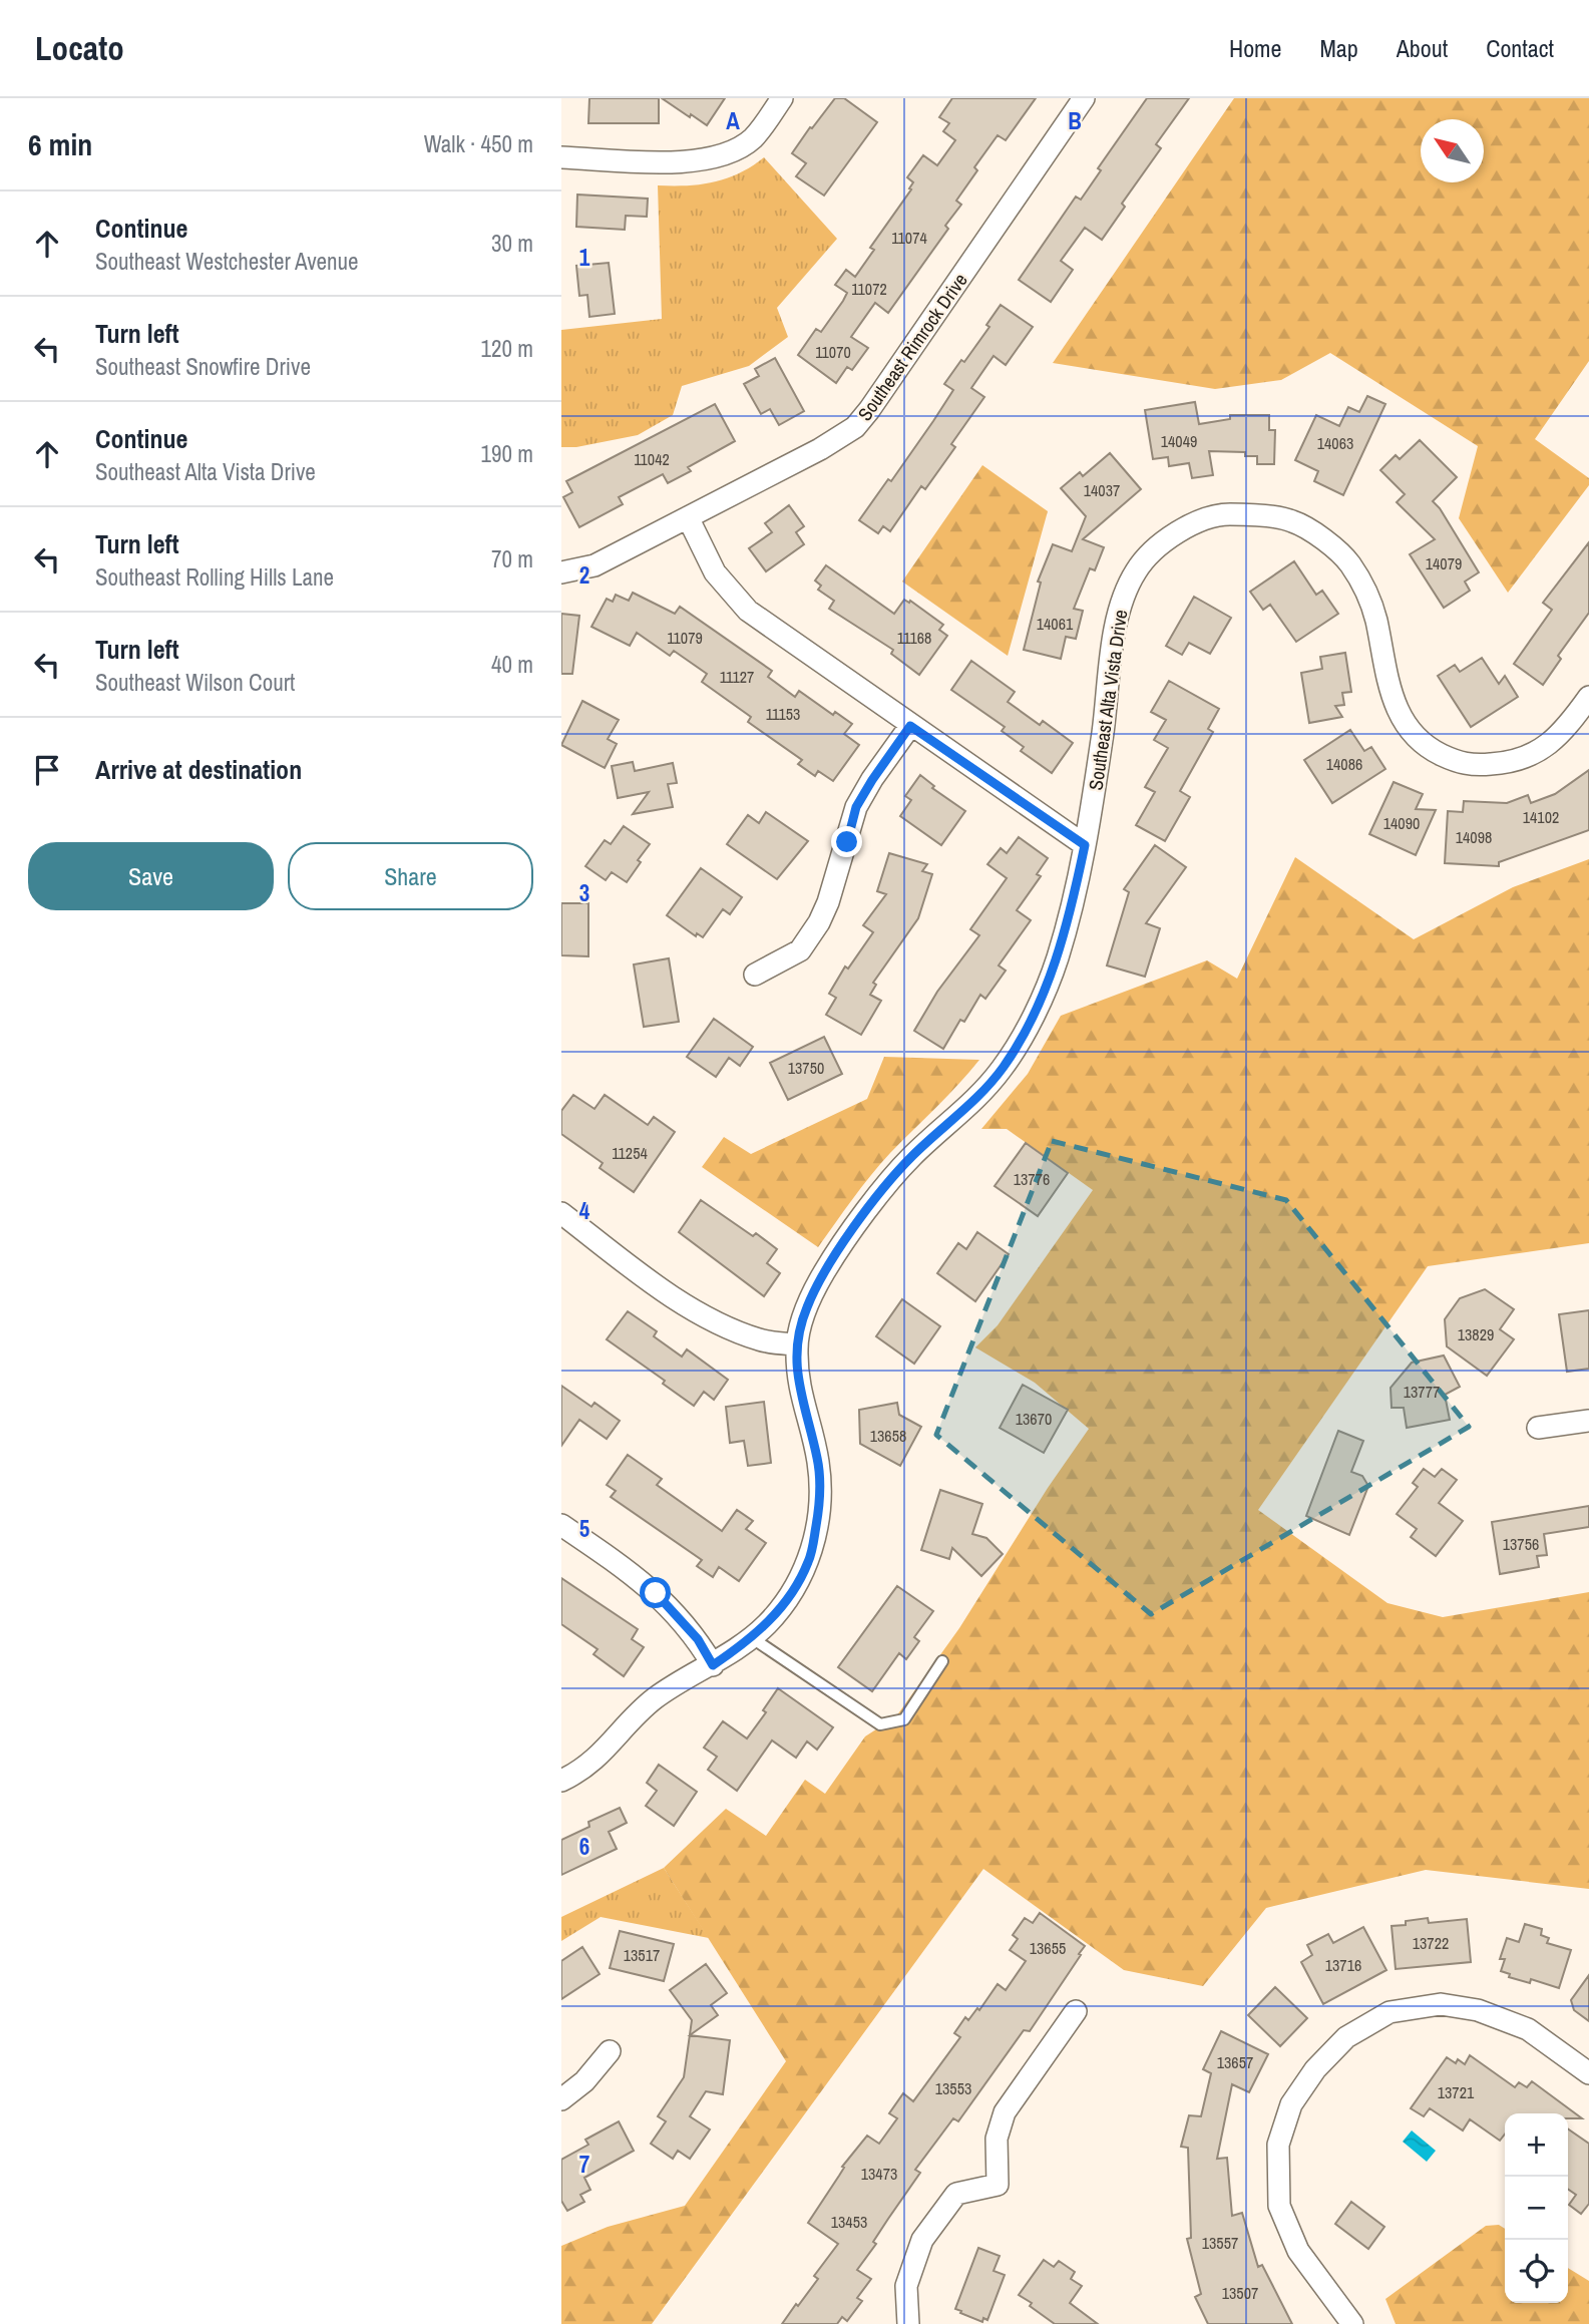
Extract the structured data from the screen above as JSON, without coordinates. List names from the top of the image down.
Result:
{
  "streets": {
    "street": ["Southeast Rimrock Drive", "Southeast Alta Vista Drive"]
  },
  "house_numbers": [
    "11074",
    "11072",
    "11070",
    "14049",
    "14063",
    "11042",
    "14037",
    "14079",
    "14061",
    "11079",
    "11168",
    "11127",
    "11153",
    "14086",
    "14102",
    "14090",
    "14098",
    "13750",
    "11254",
    "13776",
    "13829",
    "13777",
    "13670",
    "13658",
    "13756",
    "13722",
    "13655",
    "13517",
    "13716",
    "13657",
    "13553",
    "13721",
    "13473",
    "13453",
    "13557",
    "13507"
  ],
  "north": "top left",
  "page": {
    "header": "Locato",
    "nav": [
      "Home",
      "Map",
      "About",
      "Contact"
    ],
    "heading": ["6 min", "Walk · 450 m"],
    "list": [
      ["Continue", "Southeast Westchester Avenue", "30 m"],
      ["Turn left", "Southeast Snowfire Drive", "120 m"],
      ["Continue", "Southeast Alta Vista Drive", "190 m"],
      ["Turn left", "Southeast Rolling Hills Lane", "70 m"],
      ["Turn left", "Southeast Wilson Court", "40 m"],
      "Arrive at destination"
    ],
    "buttons": ["Save", "Share"],
    "map_buttons": ["+", "−"]
  },
  "grid": {
    "columns": ["A", "B"],
    "rows": [
      "1",
      "2",
      "3",
      "4",
      "5",
      "6",
      "7"
    ]
  }
}
